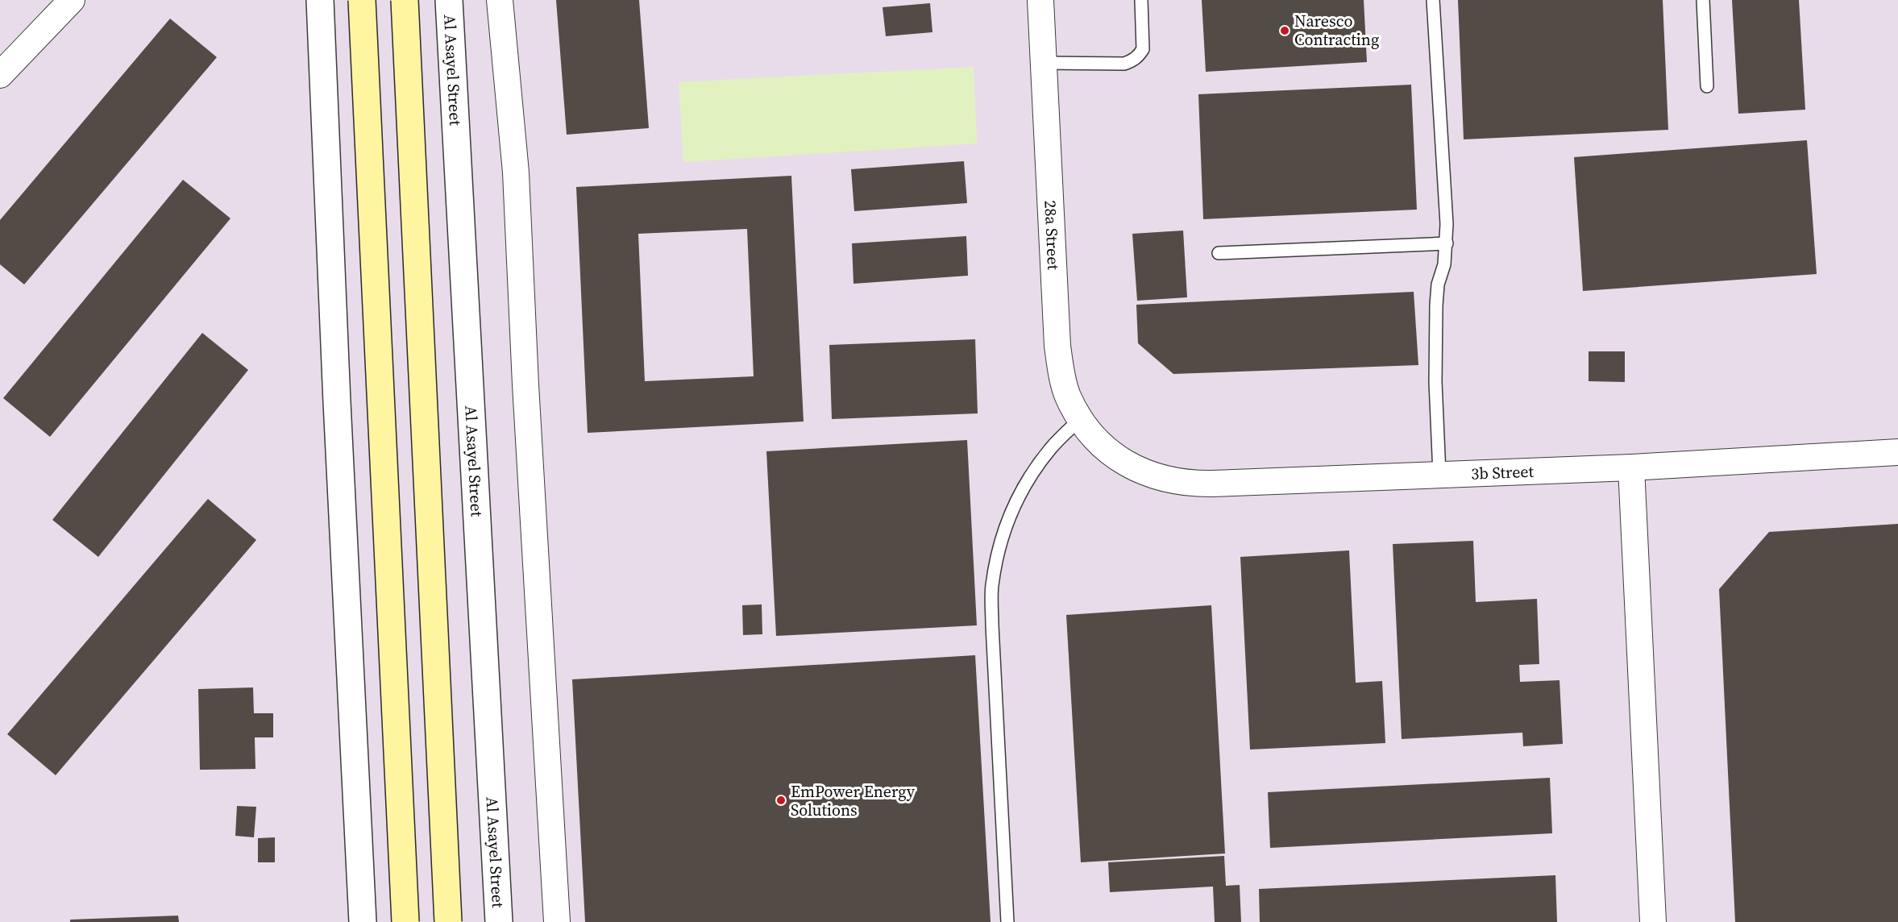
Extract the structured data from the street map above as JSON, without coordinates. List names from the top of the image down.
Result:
{
  "streets": {
    "street": ["Al Asayel Street", "28a Street", "3b Street"]
  },
  "crossings": [
    ["28a Street", "3b Street"]
  ],
  "places": ["Naresco Contracting", "EmPower Energy Solutions"]
}
